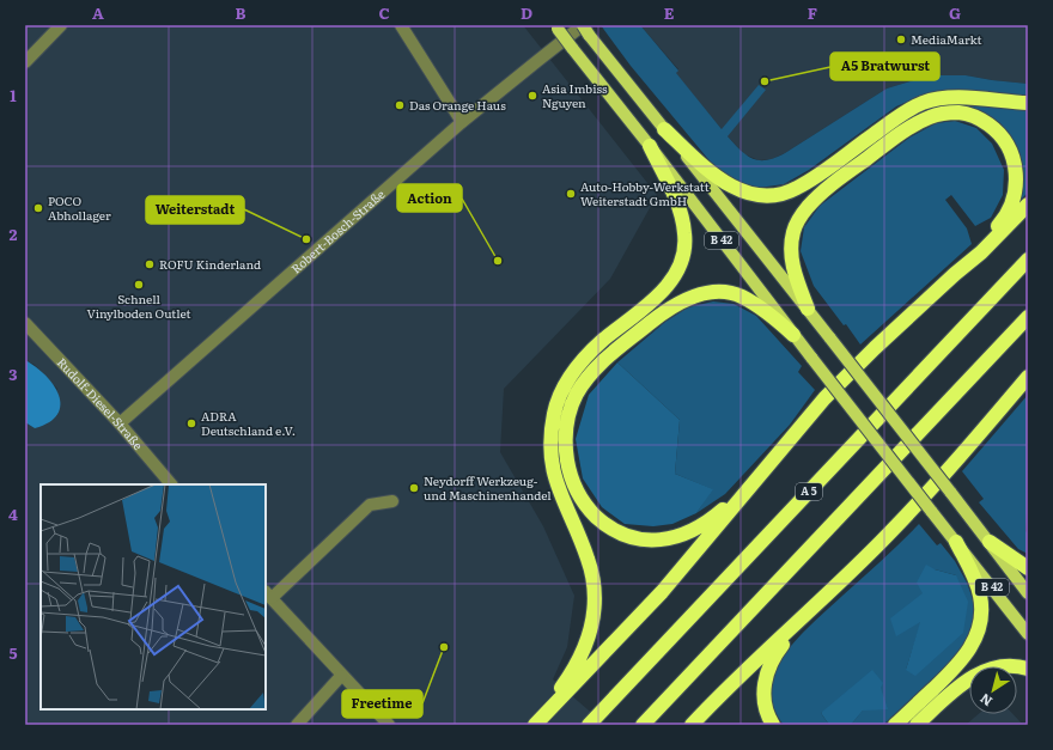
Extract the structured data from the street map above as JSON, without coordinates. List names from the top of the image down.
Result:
{
  "streets": {
    "highway": ["A 5"],
    "main road": ["B 42"],
    "street": ["Robert-Bosch-Straße", "Rudolf-Diesel-Straße"]
  },
  "crossings": [
    ["Robert-Bosch-Straße", "B 42"],
    ["Robert-Bosch-Straße", "Rudolf-Diesel-Straße"]
  ],
  "places": [
    "MediaMarkt",
    "A5 Bratwurst",
    "Asia Imbiss Nguyen",
    "Das Orange Haus",
    "Auto-Hobby-Werkstatt Weiterstadt GmbH",
    "POCO Abhollager",
    "Weiterstadt",
    "Action",
    "ROFU Kinderland",
    "Schnell Vinylboden Outlet",
    "ADRA Deutschland e.V.",
    "Neydorff Werkzeug- und Maschinenhandel",
    "Freetime"
  ],
  "north": "bottom left",
  "grid": {
    "columns": [
      "A",
      "B",
      "C",
      "D",
      "E",
      "F",
      "G"
    ],
    "rows": [
      "1",
      "2",
      "3",
      "4",
      "5"
    ]
  }
}
